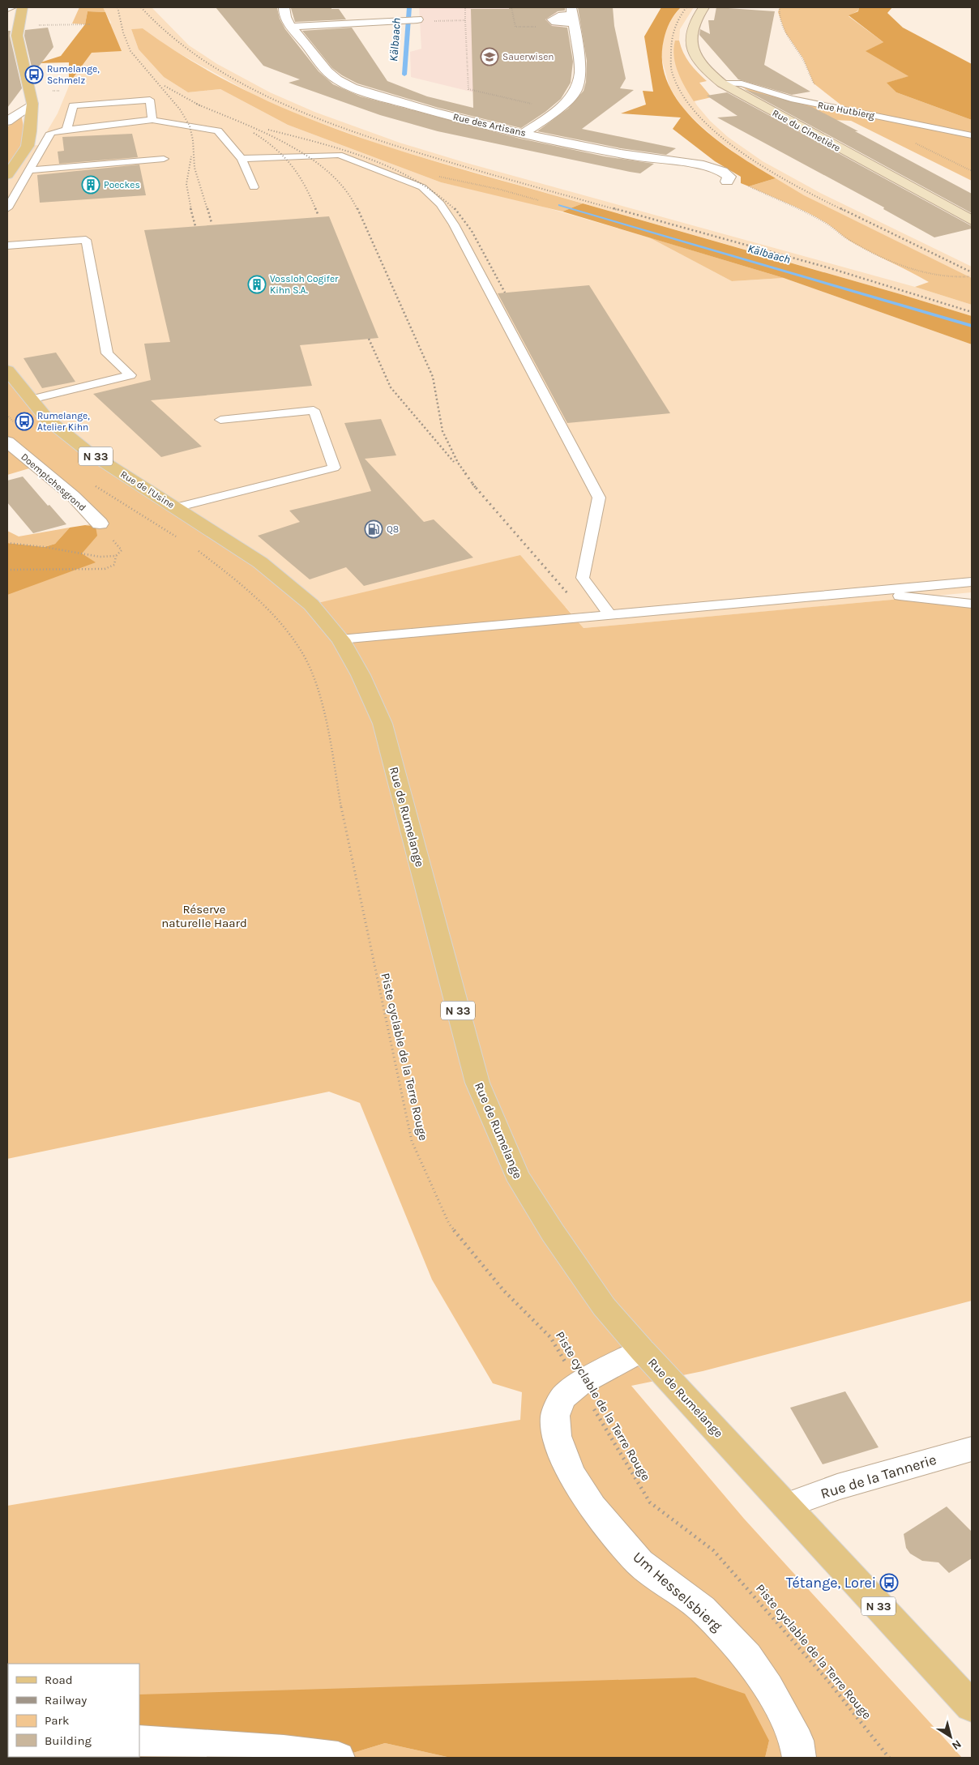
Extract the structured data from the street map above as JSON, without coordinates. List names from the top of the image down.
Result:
{
  "streets": {
    "main road": [
      "Rue du Cimetière",
      "N 33",
      "Rue de l'Usine",
      "Rue de Rumelange"
    ],
    "street": [
      "Rue des Artisans",
      "Doemptchesgrond",
      "Rue de la Tannerie",
      "Um Hesselsbierg"
    ],
    "lane": ["Rue Hutbierg"],
    "path": ["Piste cyclable de la Terre Rouge"]
  },
  "crossings": [
    ["Rue Hutbierg", "Rue du Cimetière"],
    ["Rue de l'Usine", "Rue de Rumelange"],
    ["Rue de Rumelange", "Rue de la Tannerie"],
    ["Rue de Rumelange", "Um Hesselsbierg"],
    ["Piste cyclable de la Terre Rouge", "Um Hesselsbierg"]
  ],
  "water": ["Kälbaach"],
  "parks": ["Réserve naturelle Haard"],
  "places": {
    "school or university": ["Sauerwisen"],
    "bus stop": ["Rumelange, Schmelz", "Rumelange, Atelier Kihn", "Tétange, Lorei"],
    "building": ["Poeckes", "Vossloh Cogifer Kihn S.A."],
    "fuel station": ["Q8"]
  },
  "legend": [
    "Road",
    "Railway",
    "Park",
    "Building"
  ],
  "north": "bottom right"
}
